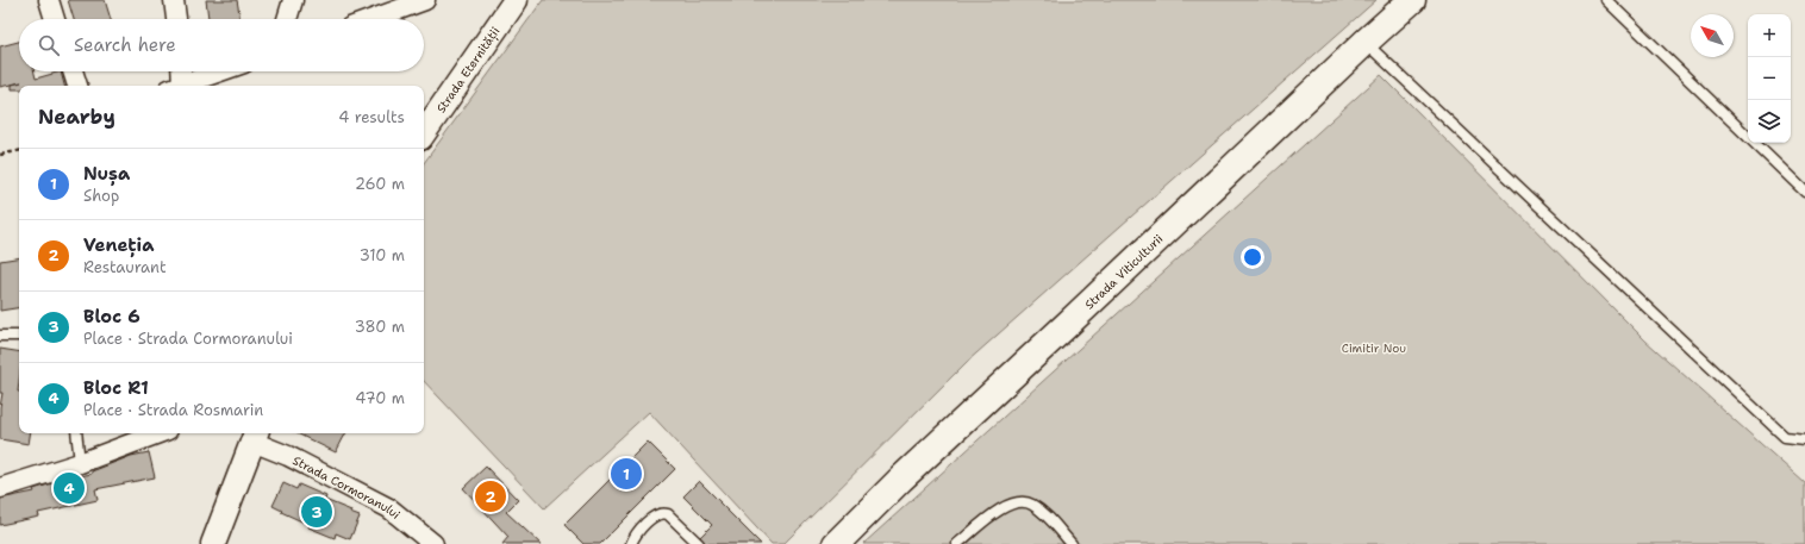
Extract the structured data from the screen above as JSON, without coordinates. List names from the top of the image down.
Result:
{
  "streets": {
    "main road": ["Strada Viticulturii"],
    "street": ["Strada Eternității", "Strada Cormoranului"]
  },
  "parks": ["Cimitir Nou"],
  "north": "top left",
  "page": {
    "map_buttons": ["+", "−"],
    "search": "Search here",
    "heading": ["Nearby", "4 results"],
    "list": [
      {
        "mark": "1",
        "name": "Nușa",
        "note": "Shop",
        "value": "260 m"
      },
      {
        "mark": "2",
        "name": "Veneția",
        "note": "Restaurant",
        "value": "310 m"
      },
      {
        "mark": "3",
        "name": "Bloc 6",
        "note": "Place · Strada Cormoranului",
        "value": "380 m"
      },
      {
        "mark": "4",
        "name": "Bloc R1",
        "note": "Place · Strada Rosmarin",
        "value": "470 m"
      }
    ],
    "pins": [
      "1",
      "4",
      "2",
      "3"
    ]
  }
}
